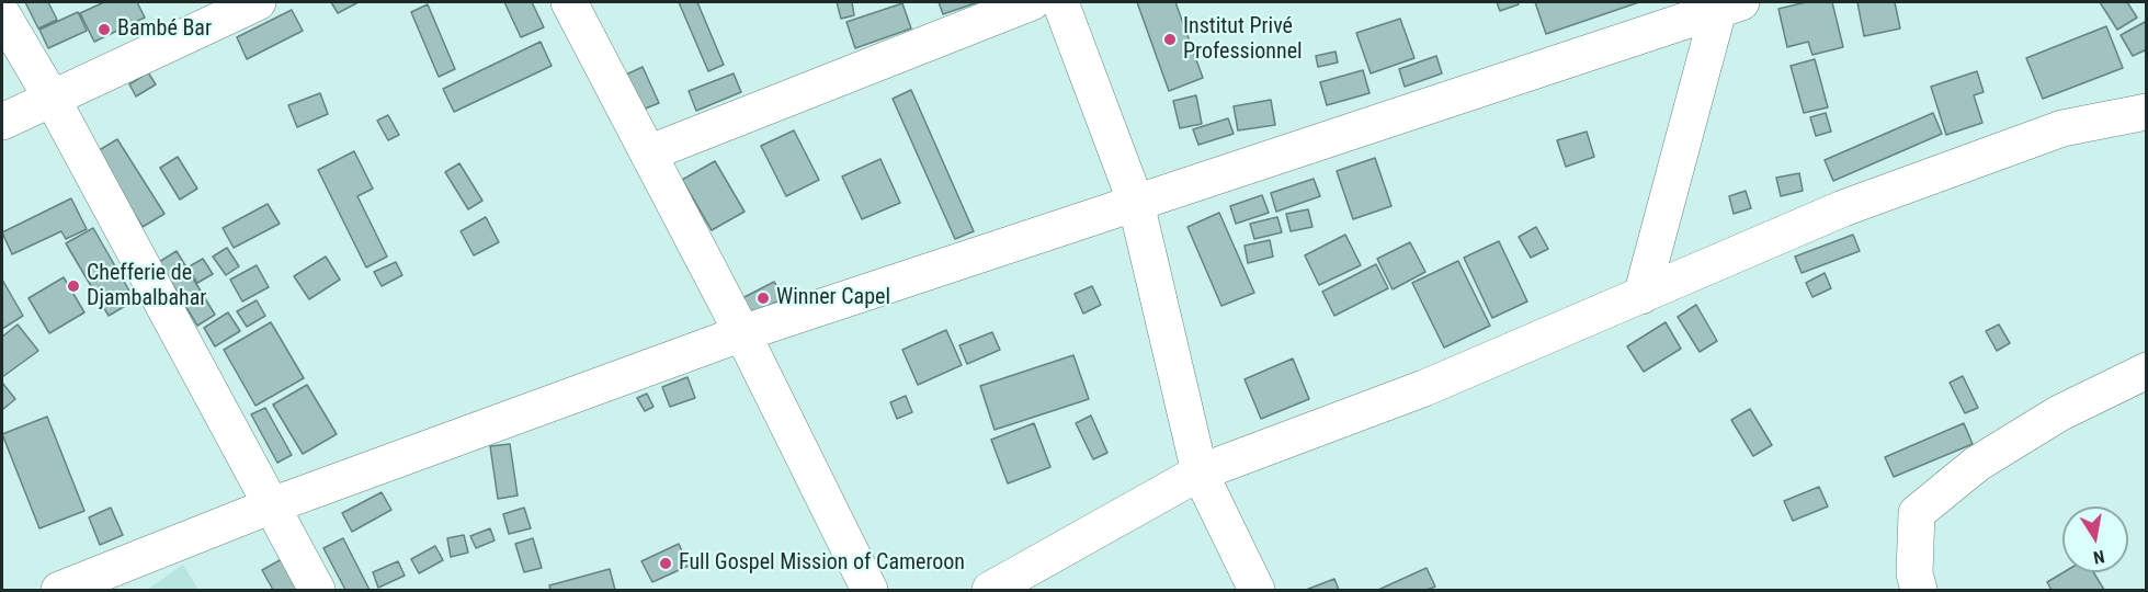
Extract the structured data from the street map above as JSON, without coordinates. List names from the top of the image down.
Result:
{
  "places": [
    "Bambé Bar",
    "Institut Privé Professionnel",
    "Chefferie de Djambalbahar",
    "Winner Capel",
    "Full Gospel Mission of Cameroon"
  ],
  "north": "bottom"
}
